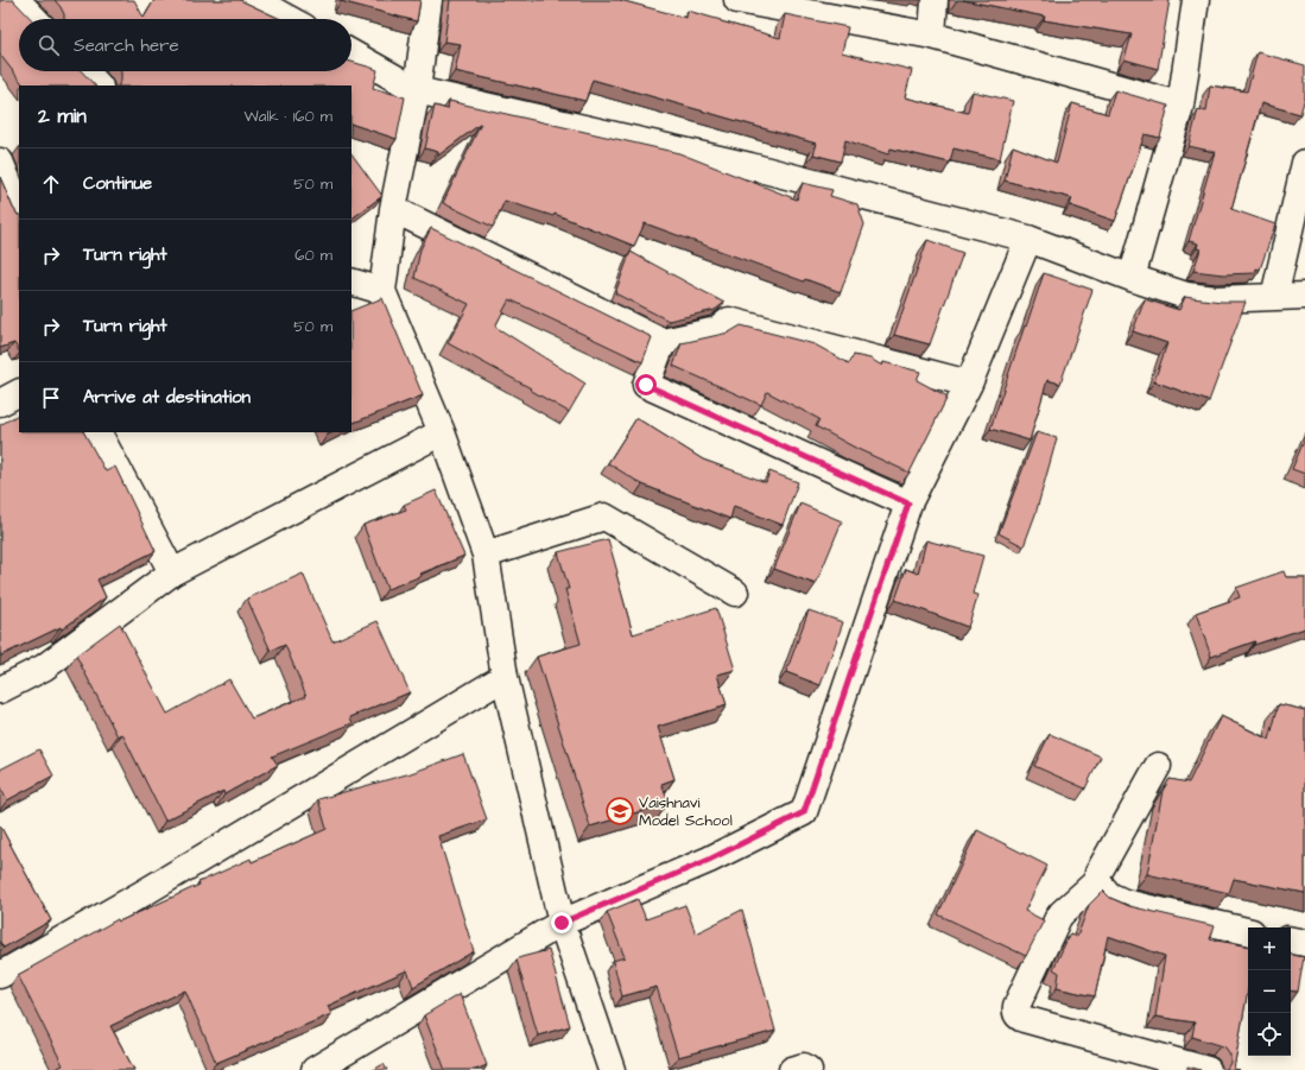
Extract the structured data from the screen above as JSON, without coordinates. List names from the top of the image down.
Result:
{
  "places": {
    "school or university": ["Vaishnavi Model School"]
  },
  "page": {
    "search": "Search here",
    "heading": ["2 min", "Walk · 160 m"],
    "list": [
      ["Continue", "50 m"],
      ["Turn right", "60 m"],
      ["Turn right", "50 m"],
      "Arrive at destination"
    ],
    "map_buttons": ["+", "−"]
  }
}
